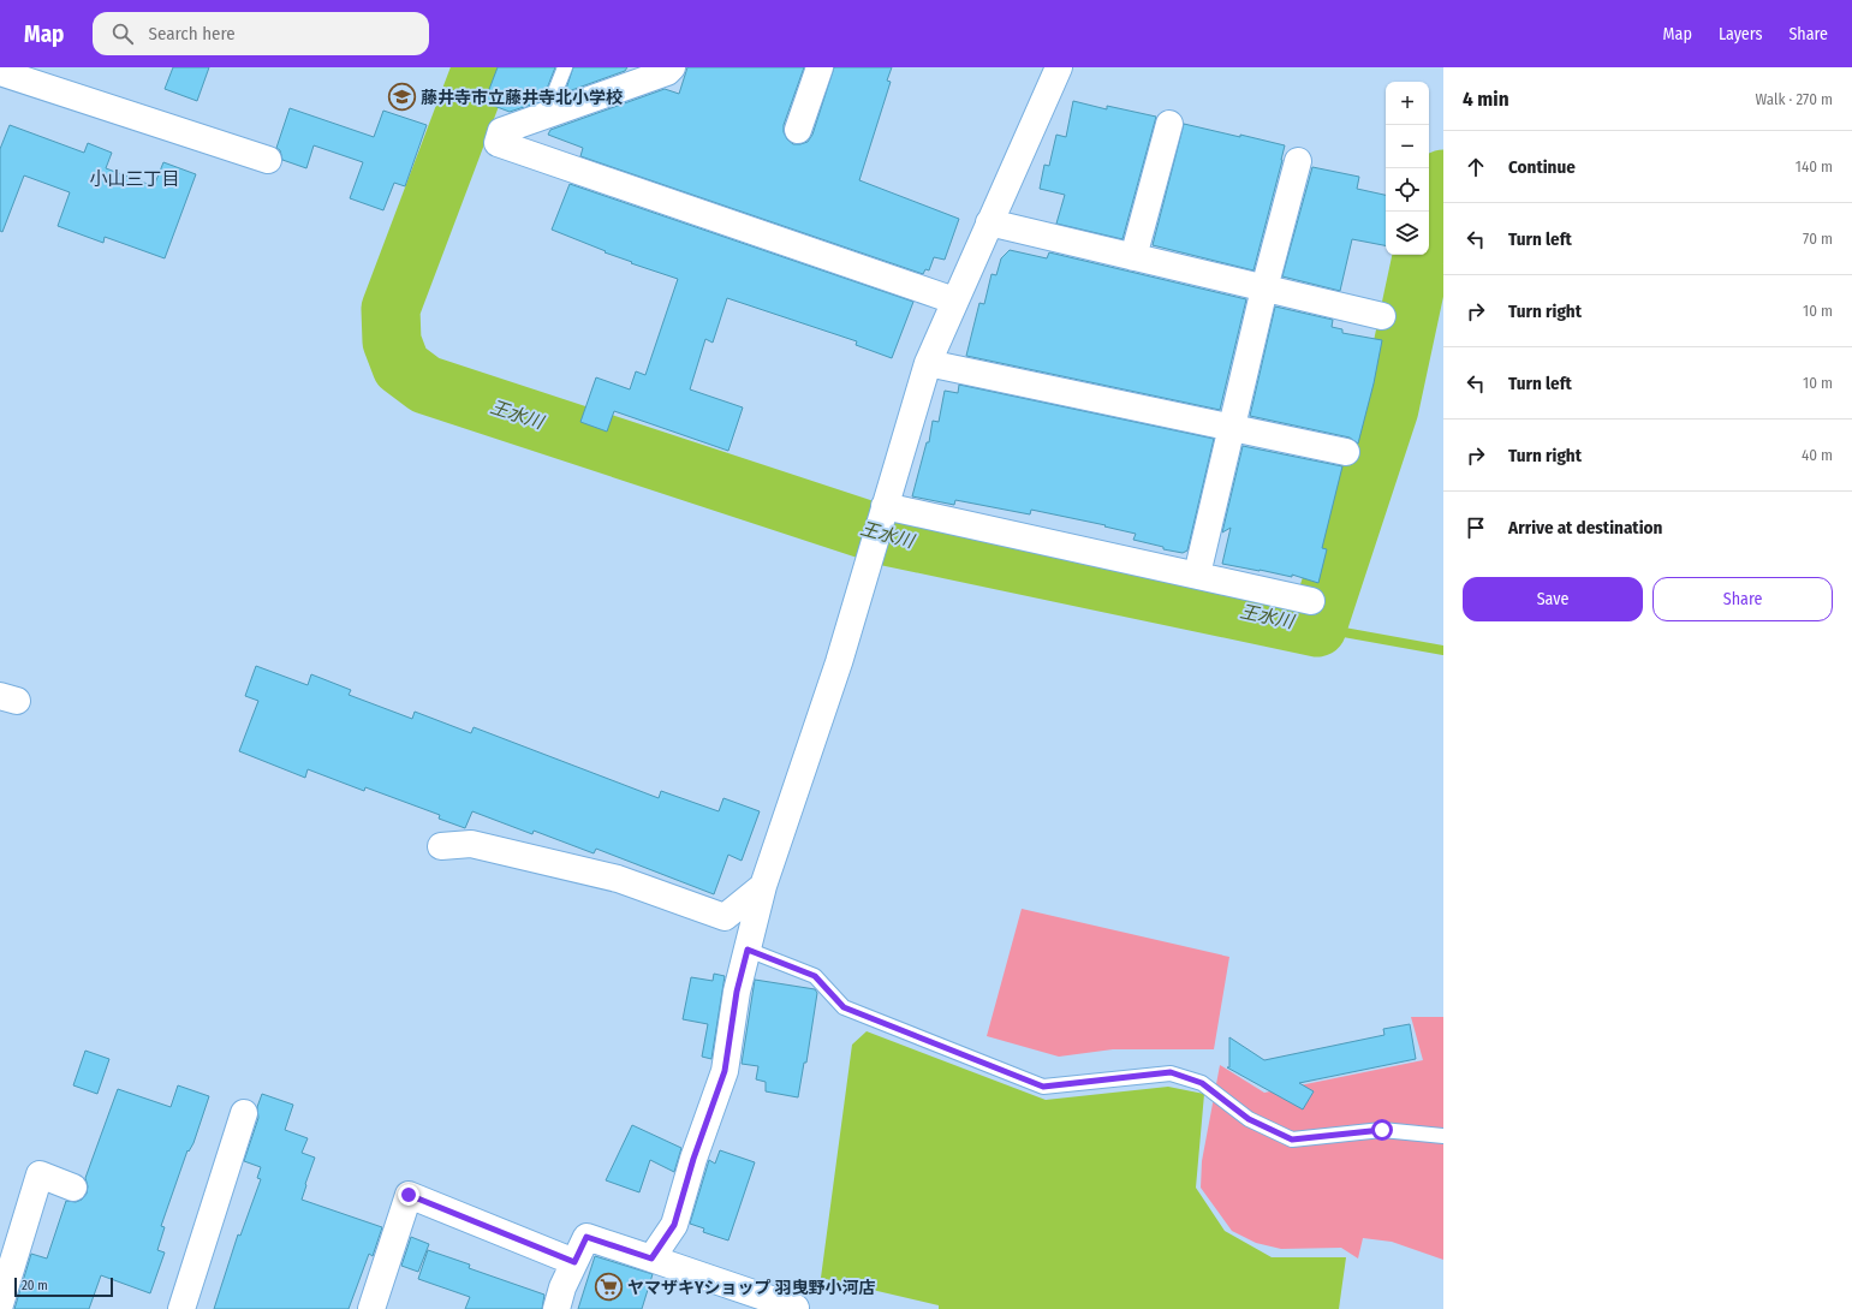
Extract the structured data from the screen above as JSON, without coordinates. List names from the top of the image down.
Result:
{
  "districts": ["小山三丁目"],
  "water": ["王水川"],
  "places": {
    "school or university": ["藤井寺市立藤井寺北小学校"],
    "supermarket": ["ヤマザキYショップ 羽曳野小河店"]
  },
  "scale_bar": "20 m",
  "page": {
    "header": "Map",
    "search": "Search here",
    "nav": ["Map", "Layers", "Share"],
    "heading": ["4 min", "Walk · 270 m"],
    "map_buttons": ["+", "−"],
    "list": [
      ["Continue", "140 m"],
      ["Turn left", "70 m"],
      ["Turn right", "10 m"],
      ["Turn left", "10 m"],
      ["Turn right", "40 m"],
      "Arrive at destination"
    ],
    "buttons": ["Save", "Share"],
    "scale": "20 m"
  }
}
